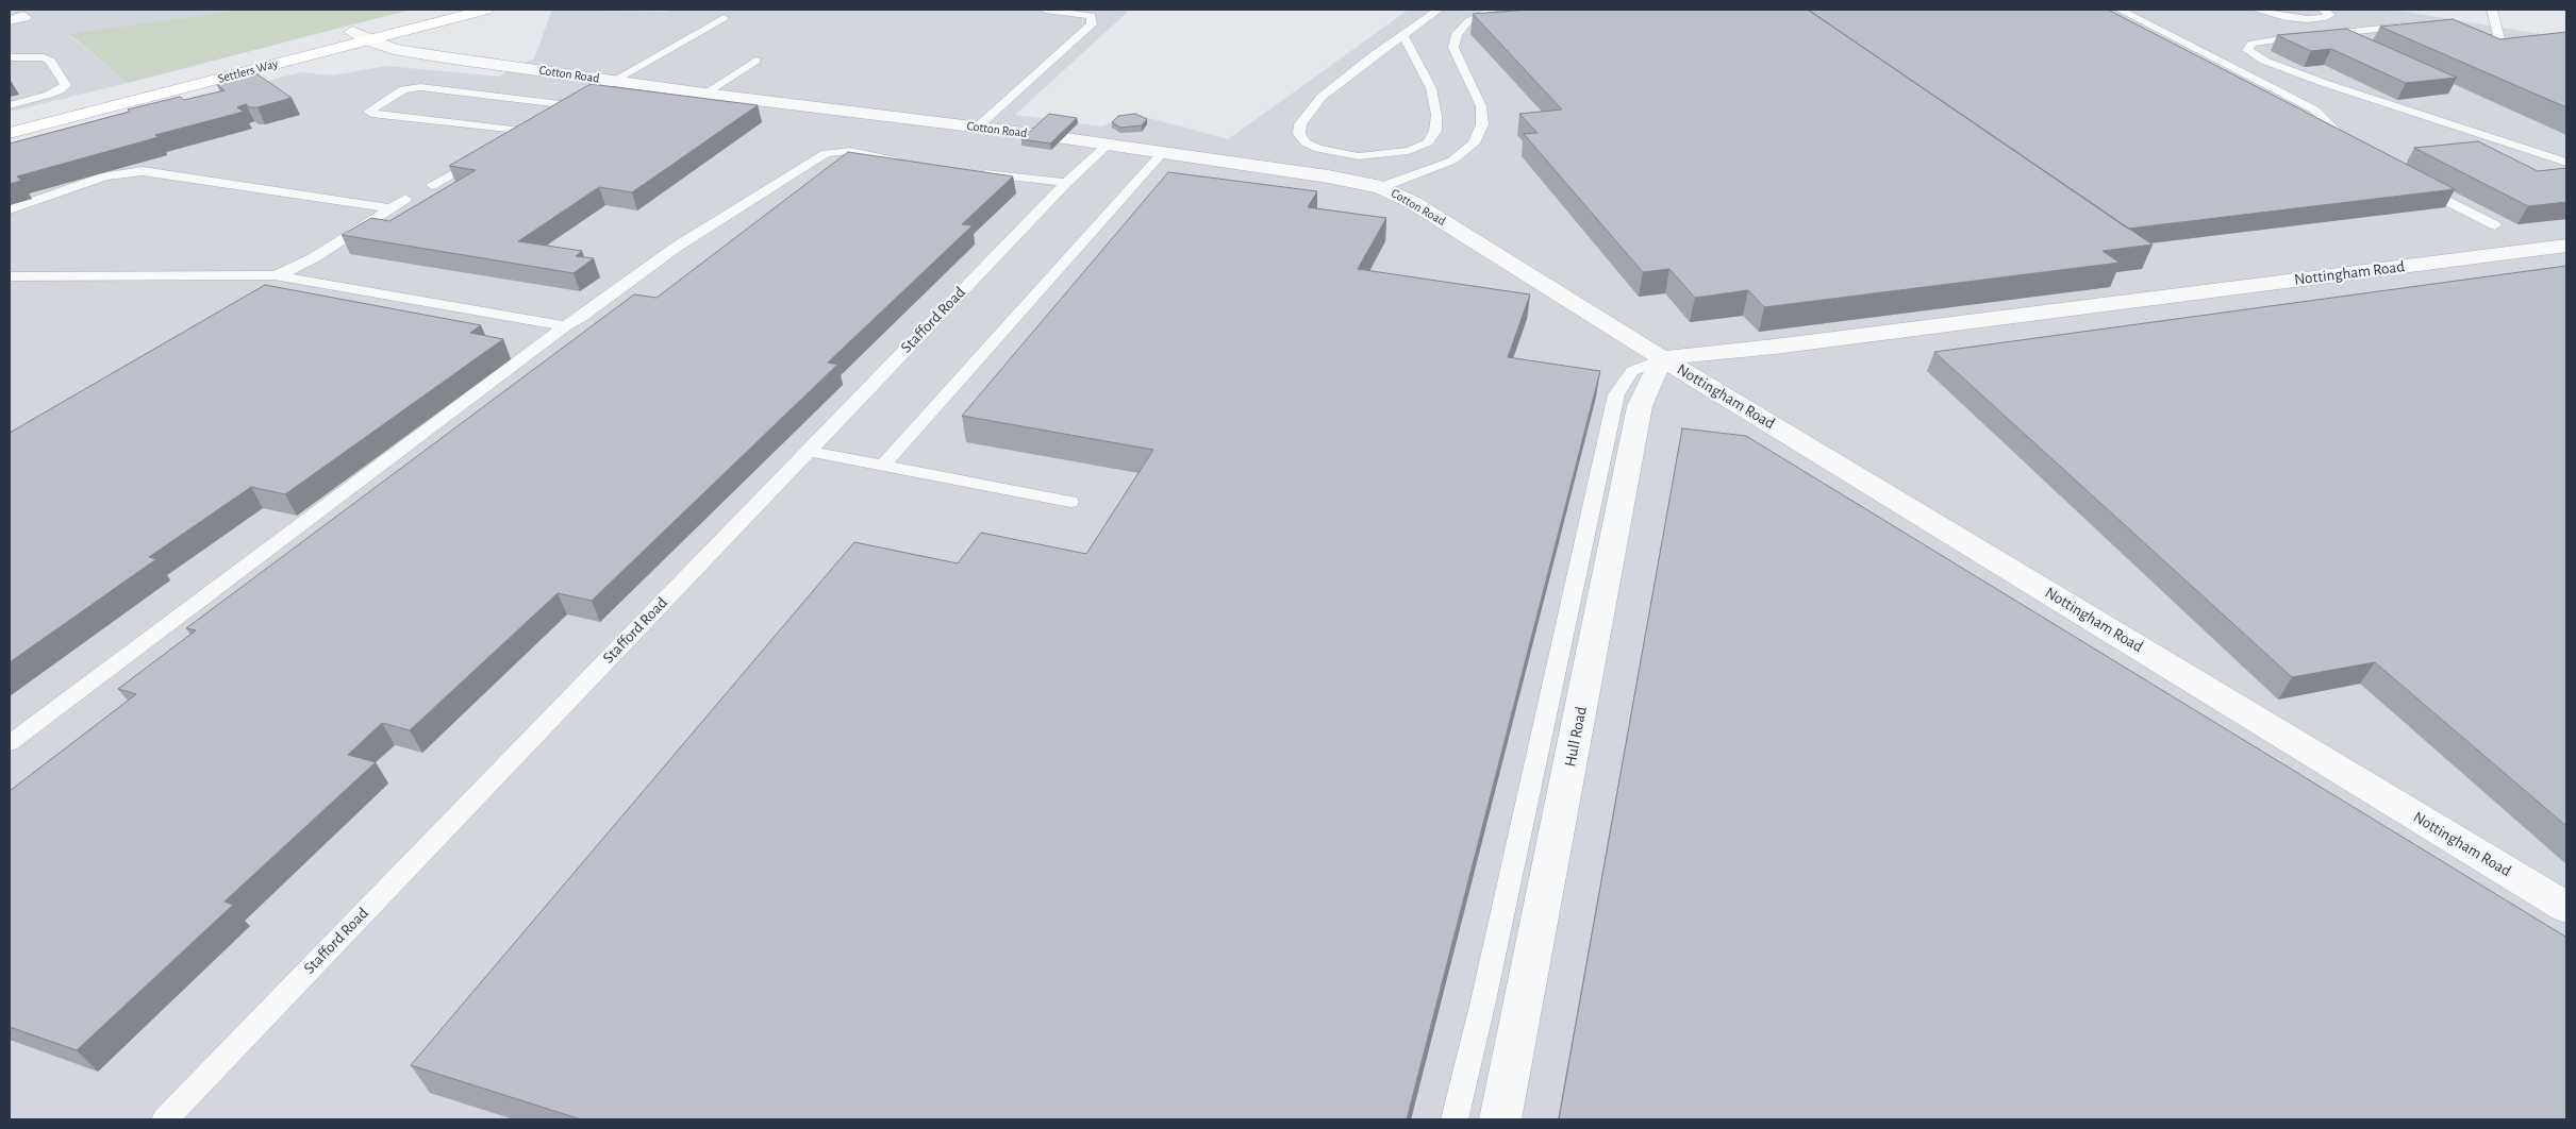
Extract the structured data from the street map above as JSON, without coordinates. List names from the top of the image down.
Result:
{
  "streets": {
    "main road": ["Settlers Way"],
    "street": ["Cotton Road", "Nottingham Road", "Hull Road"],
    "lane": ["Stafford Road"]
  },
  "crossings": [
    ["Settlers Way", "Cotton Road"],
    ["Cotton Road", "Nottingham Road"],
    ["Cotton Road", "Stafford Road"],
    ["Cotton Road", "Hull Road"],
    ["Nottingham Road", "Hull Road"]
  ]
}
